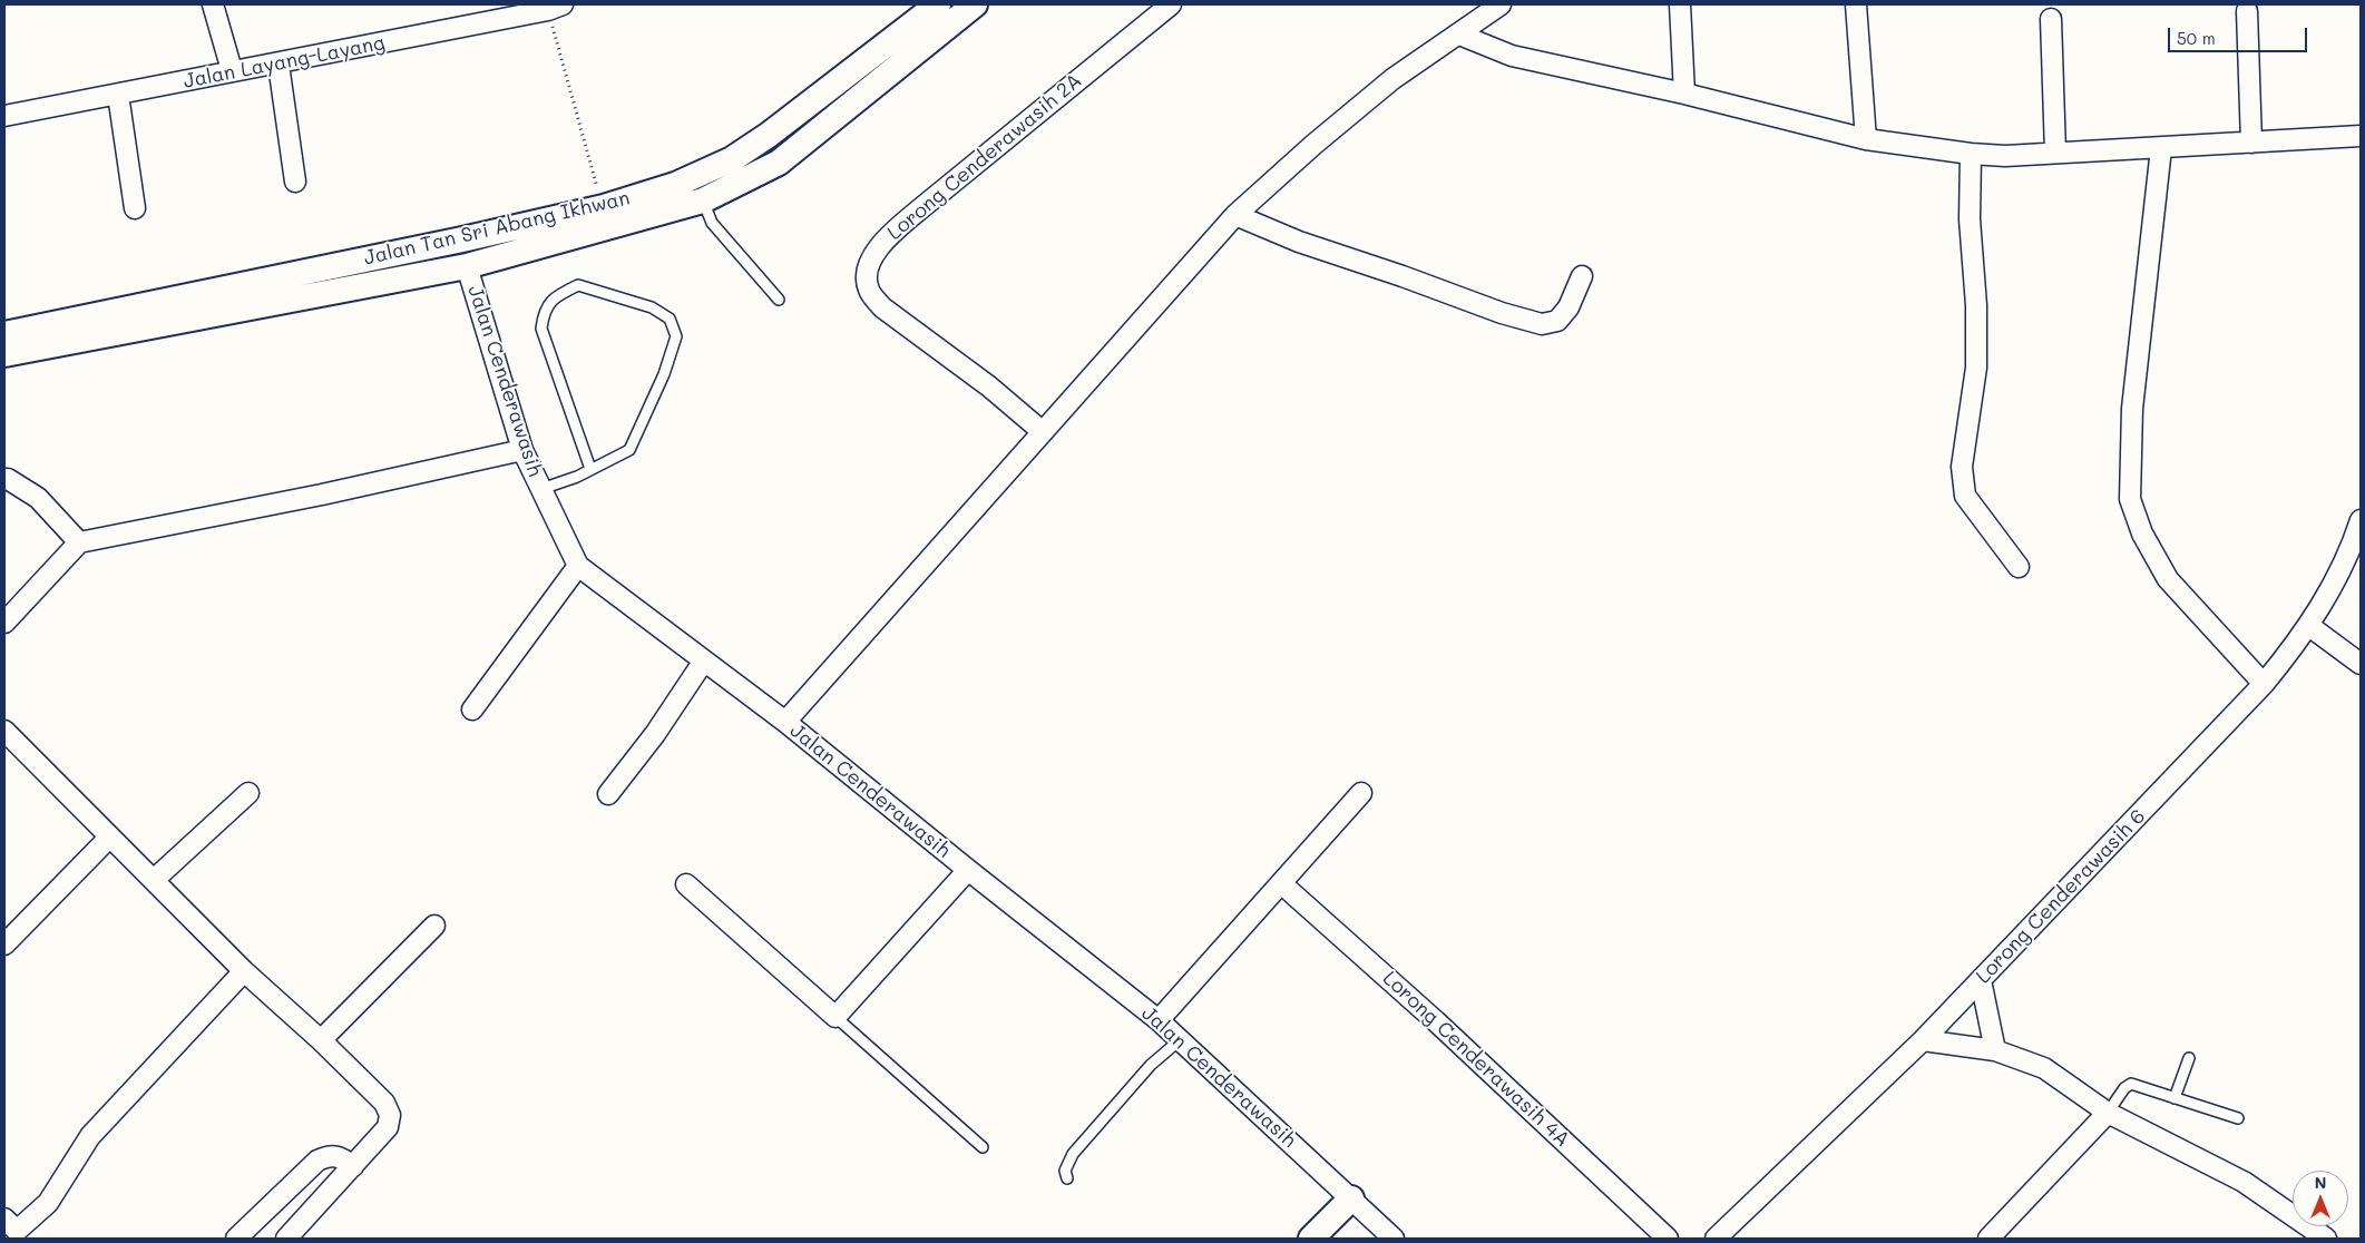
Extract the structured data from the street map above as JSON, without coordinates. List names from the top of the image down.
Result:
{
  "streets": {
    "street": [
      "Jalan Layang-Layang",
      "Lorong Cenderawasih 2A",
      "Jalan Tan Sri Abang Ikhwan",
      "Jalan Cenderawasih",
      "Lorong Cenderawasih 6",
      "Lorong Cenderawasih 4A"
    ]
  },
  "crossings": [
    ["Jalan Tan Sri Abang Ikhwan", "Jalan Cenderawasih"]
  ],
  "scale_bar": "50 m",
  "north": "top"
}
